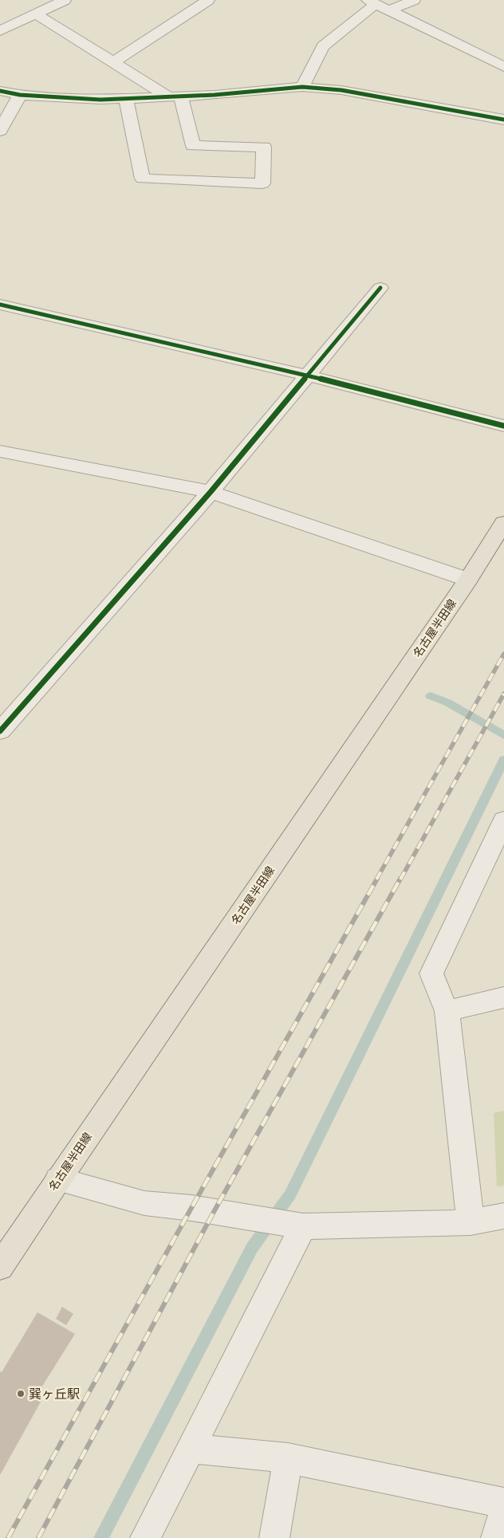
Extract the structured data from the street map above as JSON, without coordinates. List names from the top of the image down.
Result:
{
  "streets": {
    "main road": ["名古屋半田線"]
  },
  "places": ["巽ヶ丘駅"]
}
